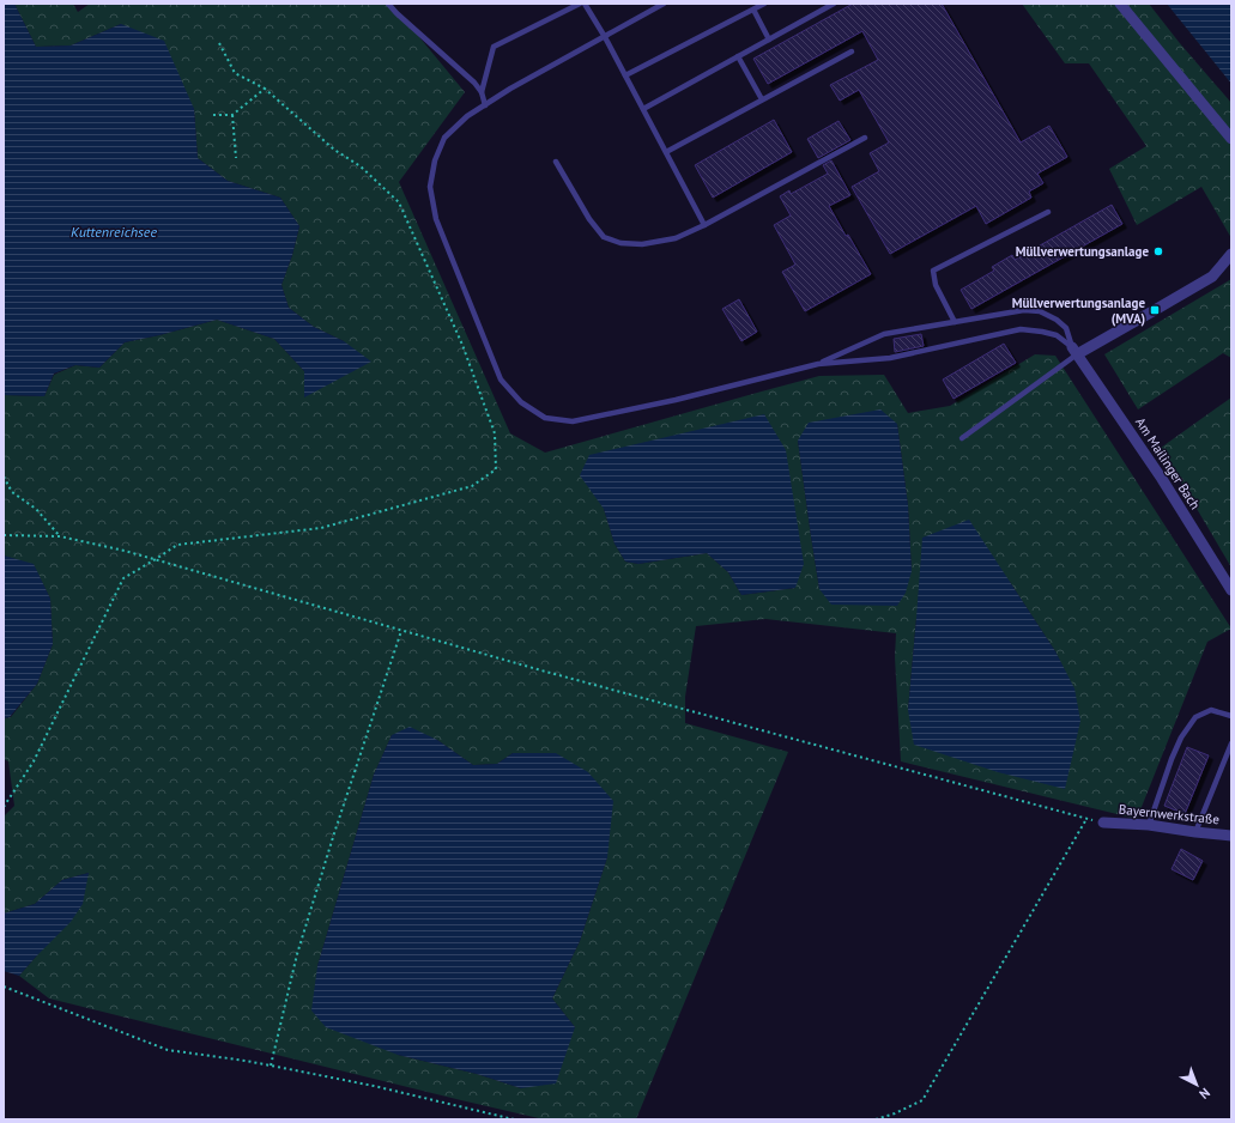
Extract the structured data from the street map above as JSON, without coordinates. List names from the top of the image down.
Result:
{
  "streets": {
    "street": ["Am Mailinger Bach", "Bayernwerkstraße"]
  },
  "water": ["Kuttenreichsee"],
  "places": {
    "other": ["Müllverwertungsanlage"],
    "transit": ["Müllverwertungsanlage (MVA)"]
  },
  "north": "bottom right"
}
